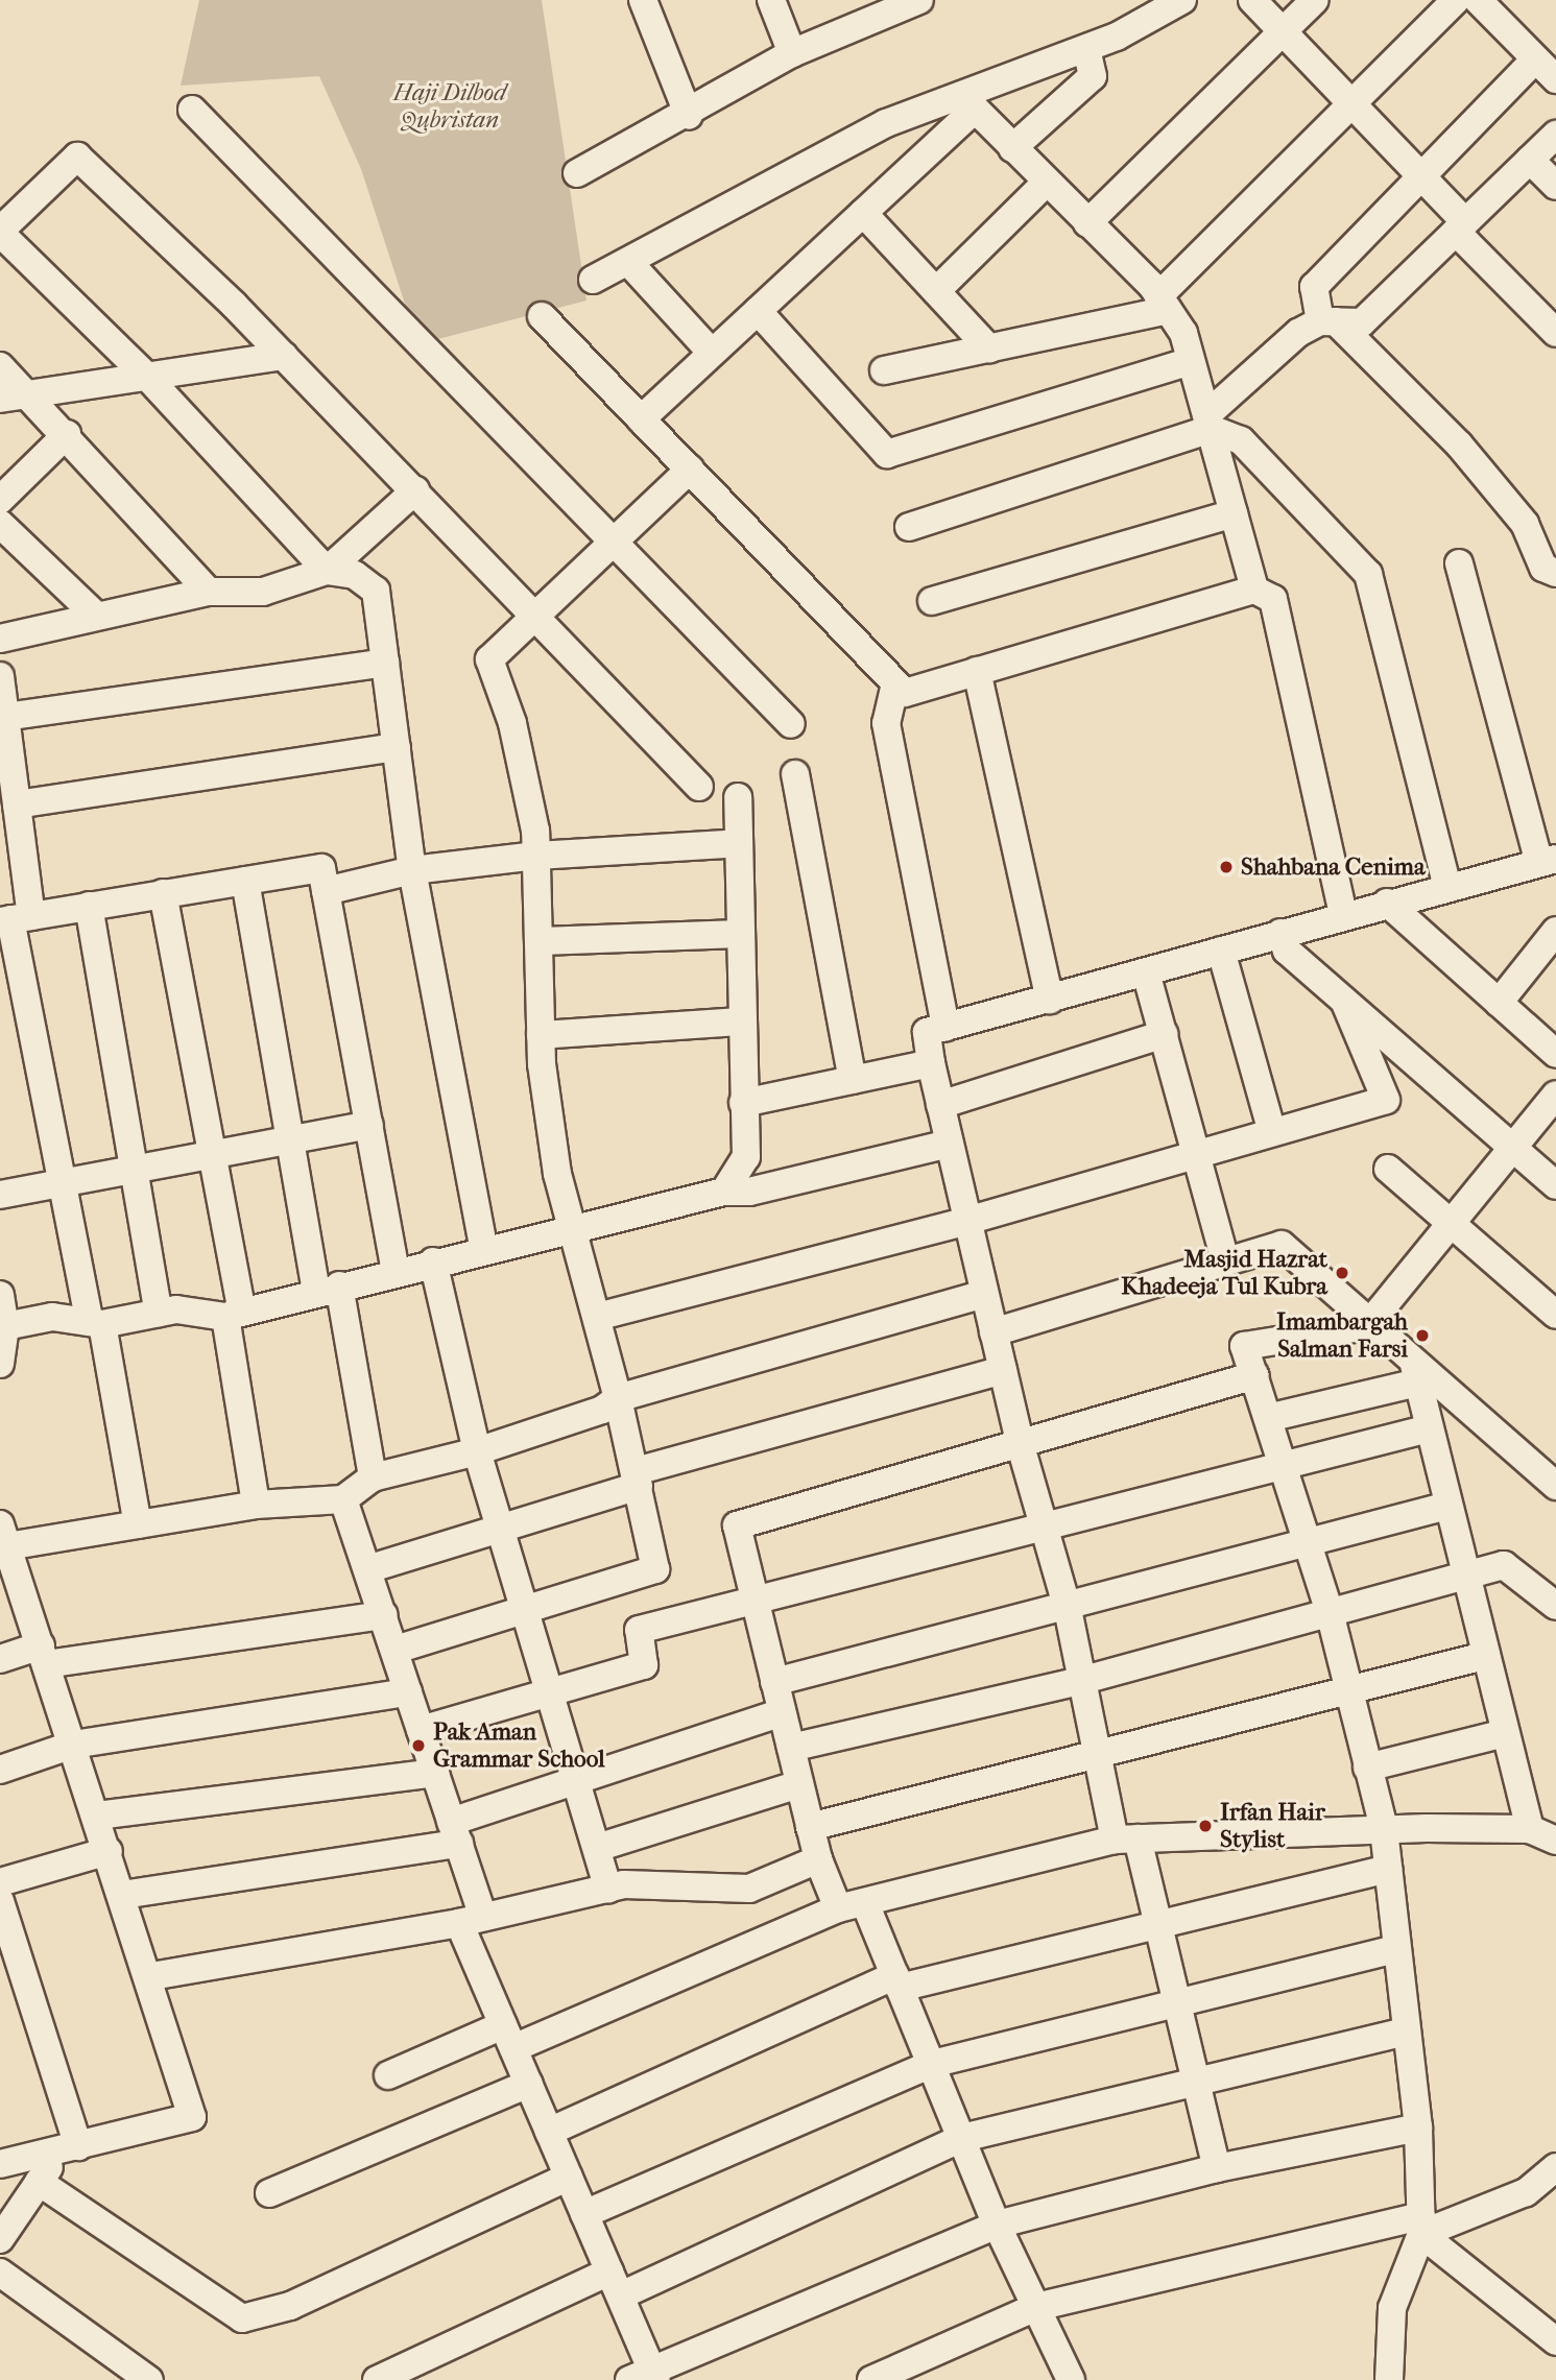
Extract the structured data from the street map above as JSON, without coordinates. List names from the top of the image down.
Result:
{
  "parks": ["Haji Dilbod Qubristan"],
  "places": [
    "Shahbana Cenima",
    "Masjid Hazrat Khadeeja Tul Kubra",
    "Imambargah Salman Farsi",
    "Pak Aman Grammar School",
    "Irfan Hair Stylist"
  ]
}
